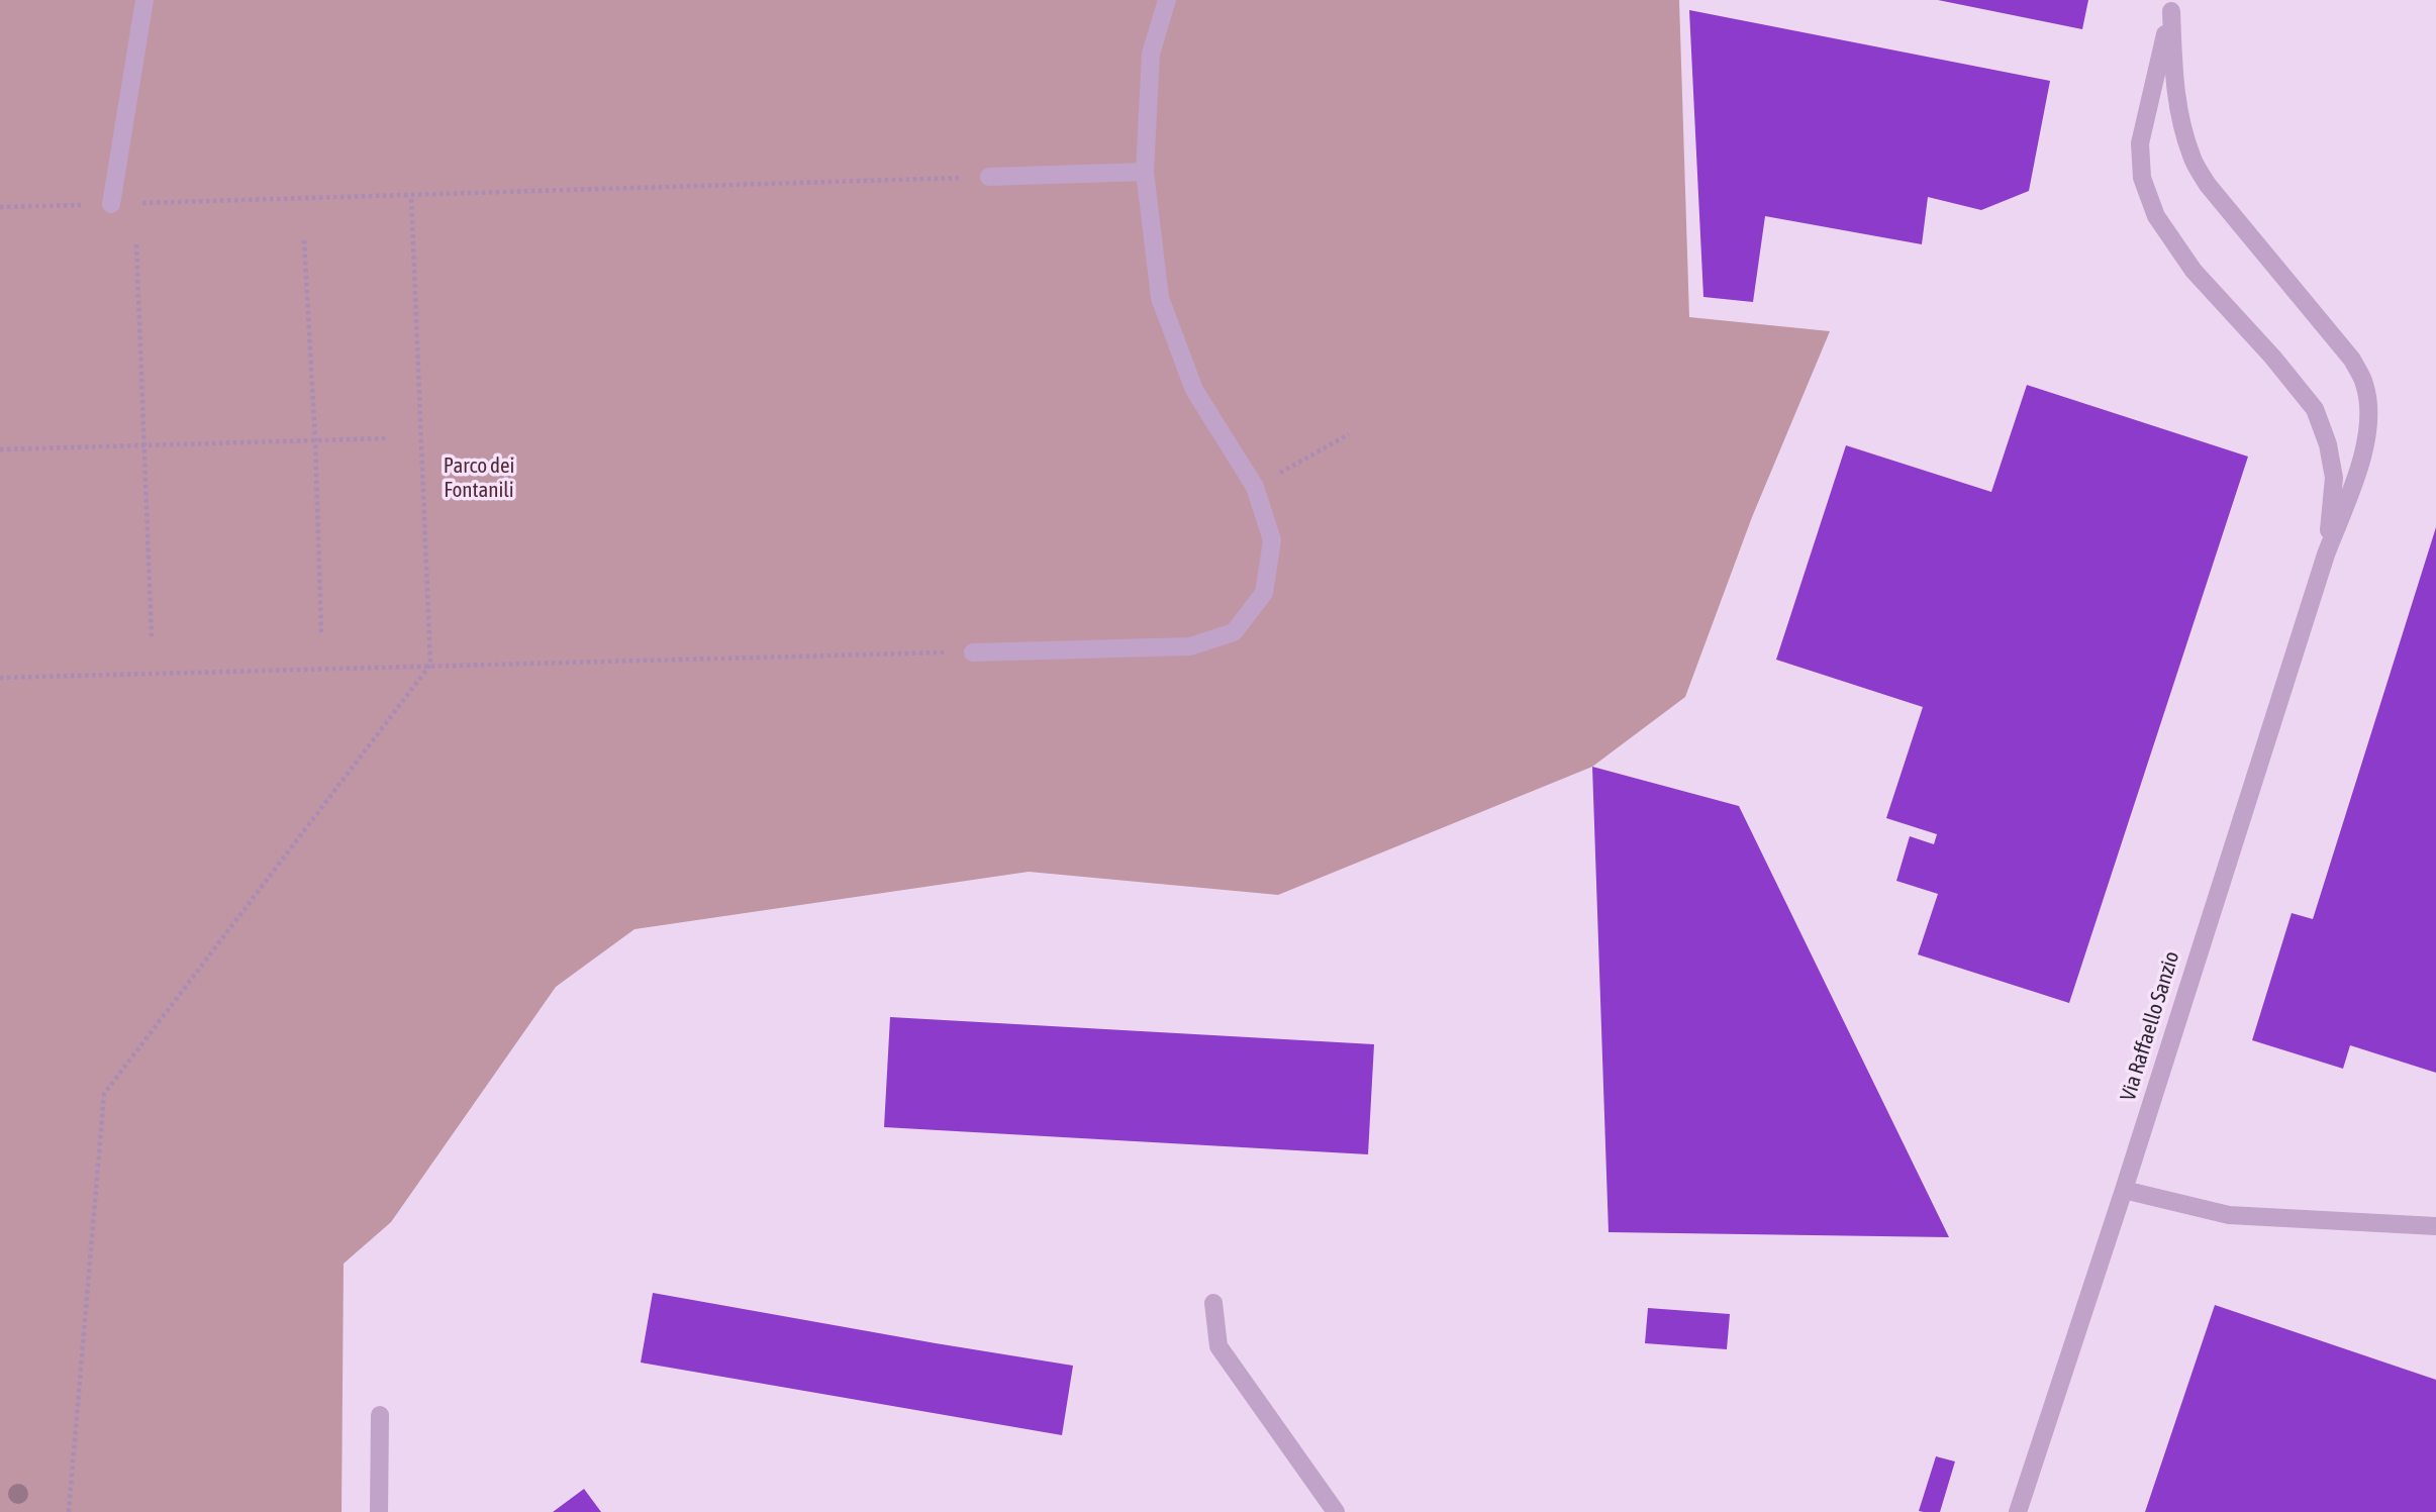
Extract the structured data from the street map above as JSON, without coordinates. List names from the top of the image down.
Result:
{
  "streets": {
    "street": ["Via Raffaello Sanzio"]
  },
  "parks": ["Parco dei Fontanili"]
}
